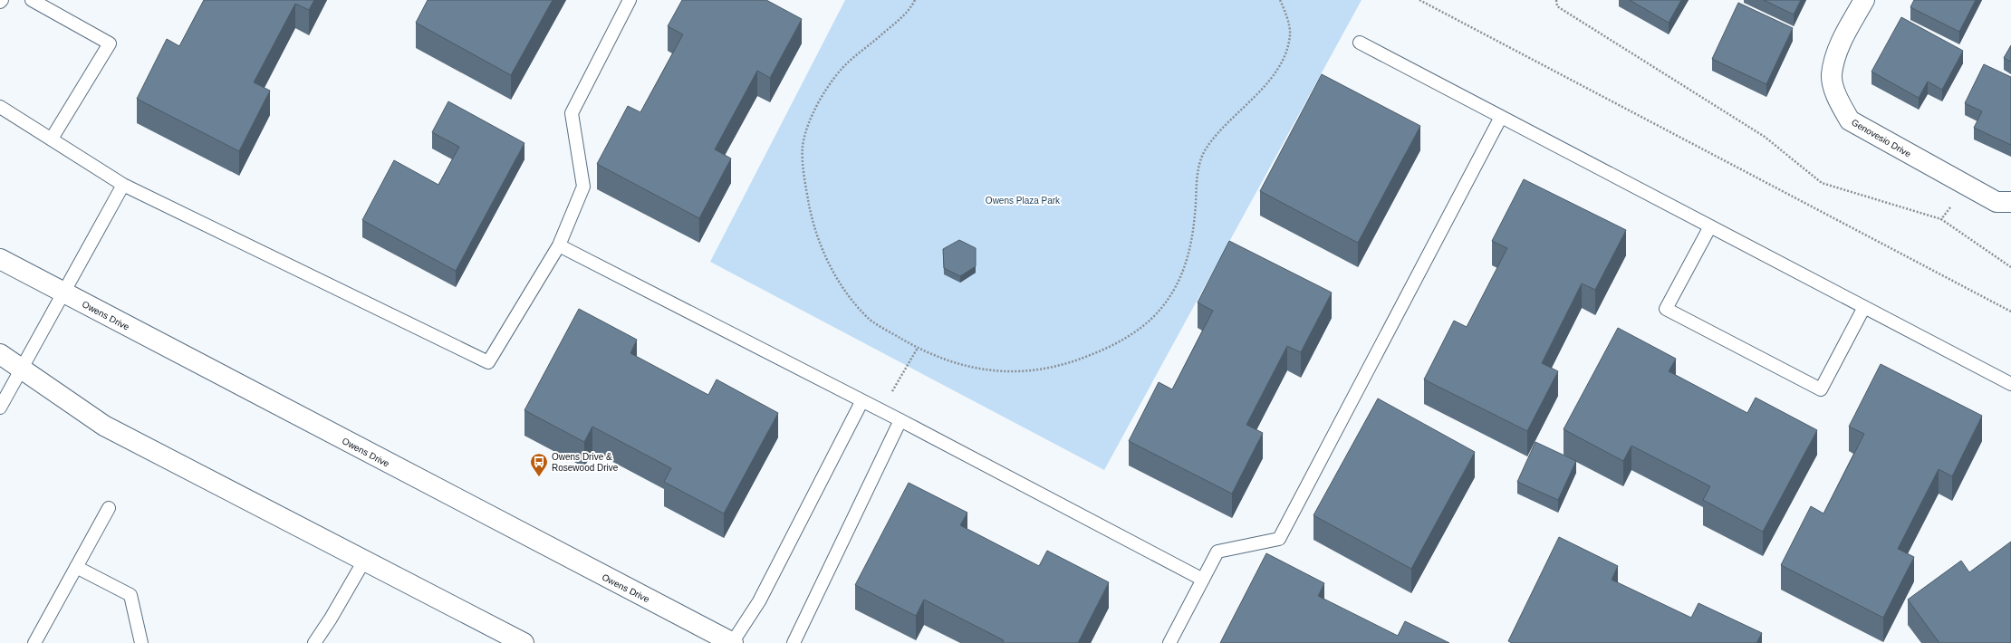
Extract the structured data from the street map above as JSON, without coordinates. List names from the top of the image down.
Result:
{
  "streets": {
    "street": ["Genovesio Drive", "Owens Drive"]
  },
  "parks": ["Owens Plaza Park"],
  "places": {
    "bus stop": ["Owens Drive & Rosewood Drive"]
  }
}
